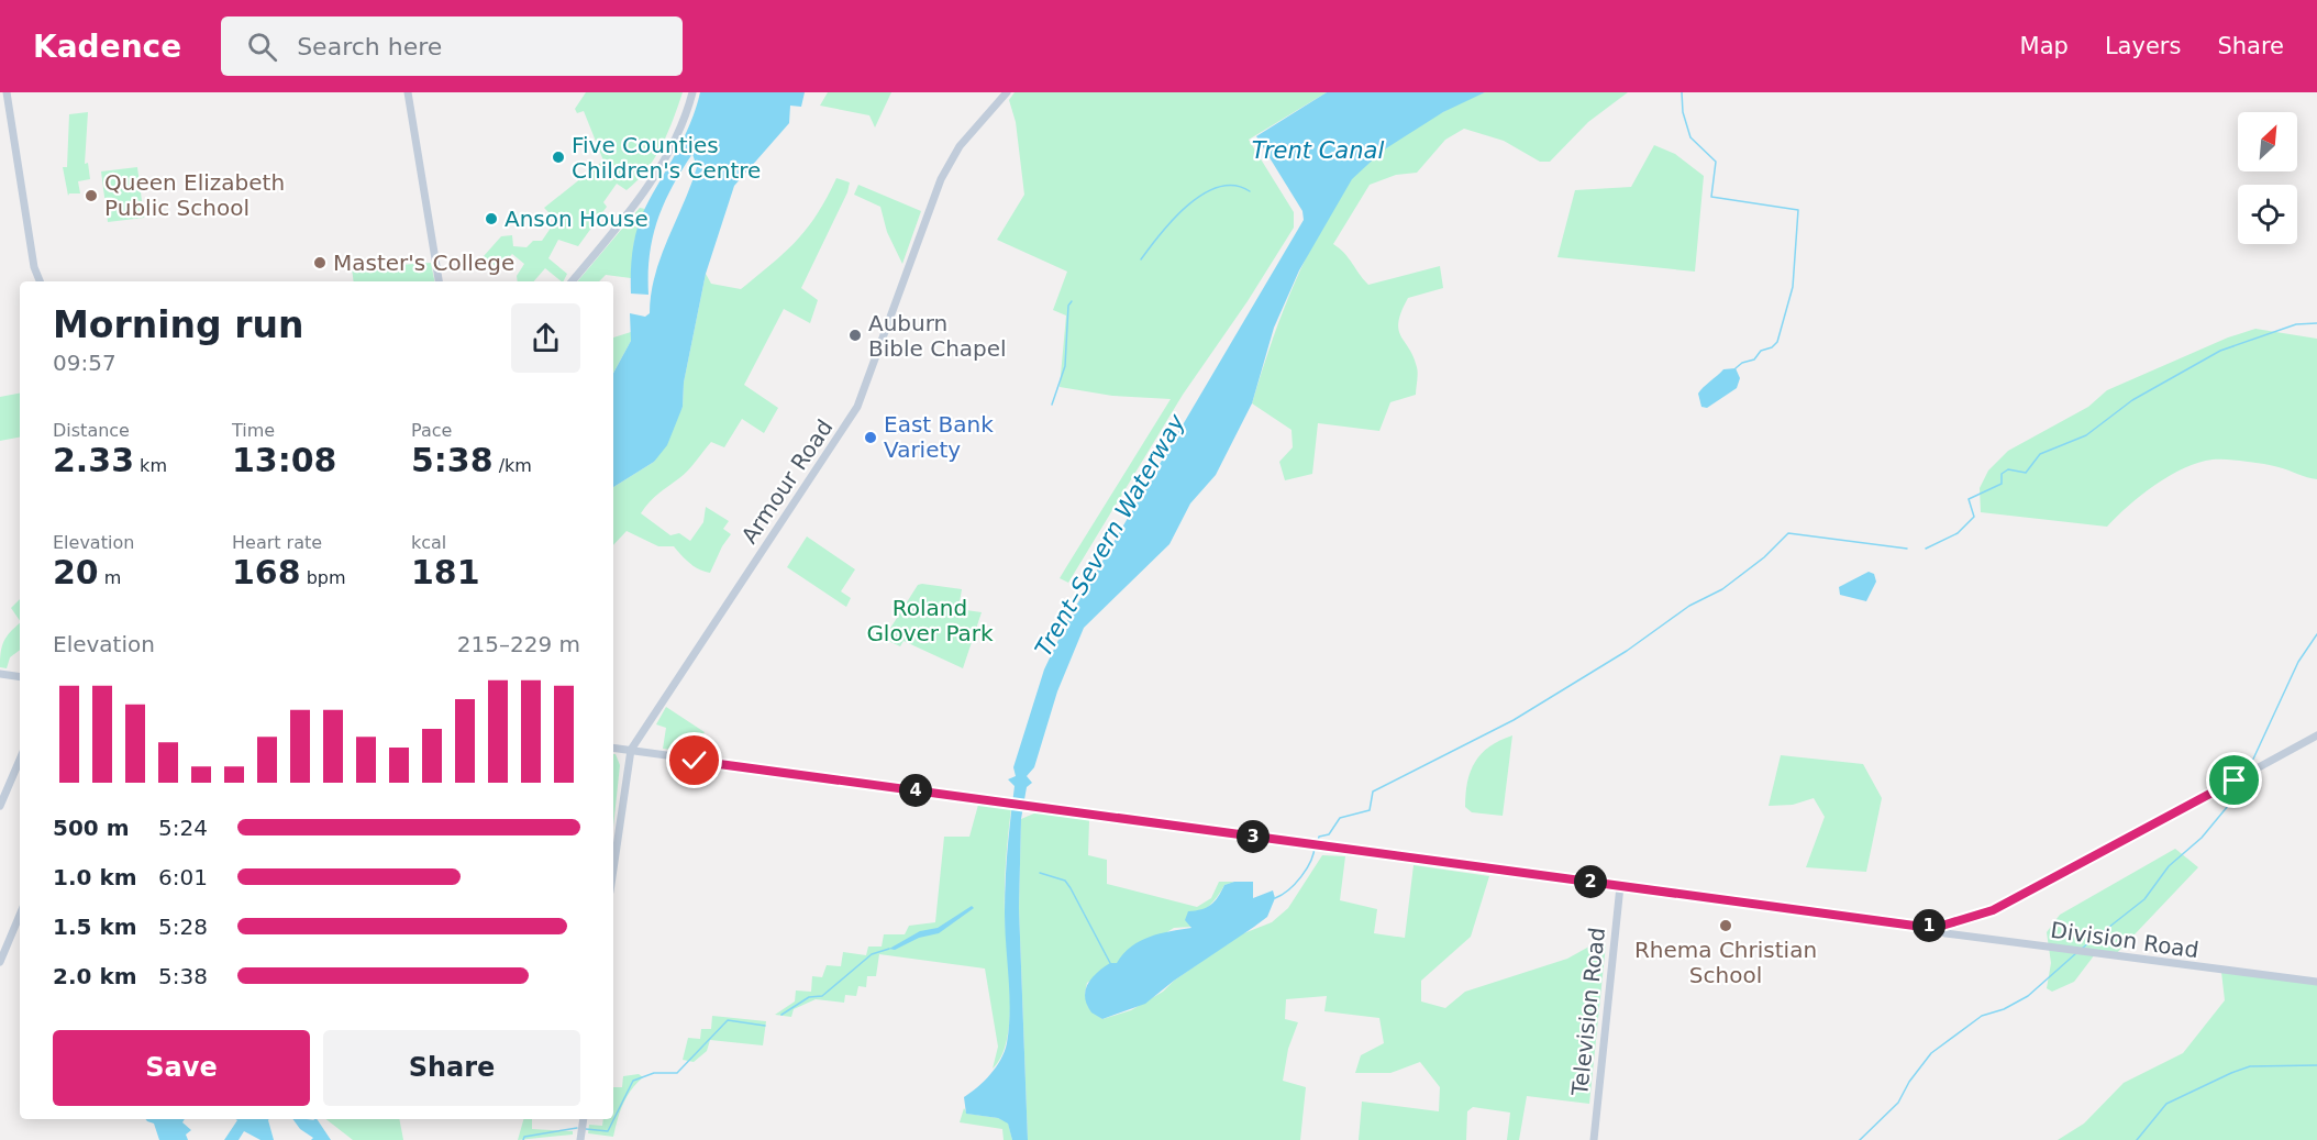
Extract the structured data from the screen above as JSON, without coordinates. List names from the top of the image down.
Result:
{
  "streets": {
    "main road": ["Armour Road", "Division Road", "Television Road"]
  },
  "water": ["Trent Canal", "Trent–Severn Waterway"],
  "parks": ["Roland Glover Park"],
  "places": [
    "Five Counties Children's Centre",
    "Queen Elizabeth Public School",
    "Anson House",
    "Master's College",
    "Auburn Bible Chapel",
    "East Bank Variety",
    "Rhema Christian School"
  ],
  "north": "top right",
  "page": {
    "header": "Kadence",
    "search": "Search here",
    "nav": ["Map", "Layers", "Share"],
    "heading": ["Morning run", "09:57"],
    "stats": [
      ["Distance", "2.33 km"],
      ["Time", "13:08"],
      ["Pace", "5:38 /km"],
      ["Elevation", "20 m"],
      ["Heart rate", "168 bpm"],
      ["kcal", "181"]
    ],
    "chart": ["Elevation", "215–229 m"],
    "pins": [
      "4",
      "3",
      "2",
      "1"
    ],
    "list": [
      {
        "name": "500 m",
        "note": "5:24"
      },
      {
        "name": "1.0 km",
        "note": "6:01"
      },
      {
        "name": "1.5 km",
        "note": "5:28"
      },
      {
        "name": "2.0 km",
        "note": "5:38"
      }
    ],
    "buttons": ["Save", "Share"]
  }
}
